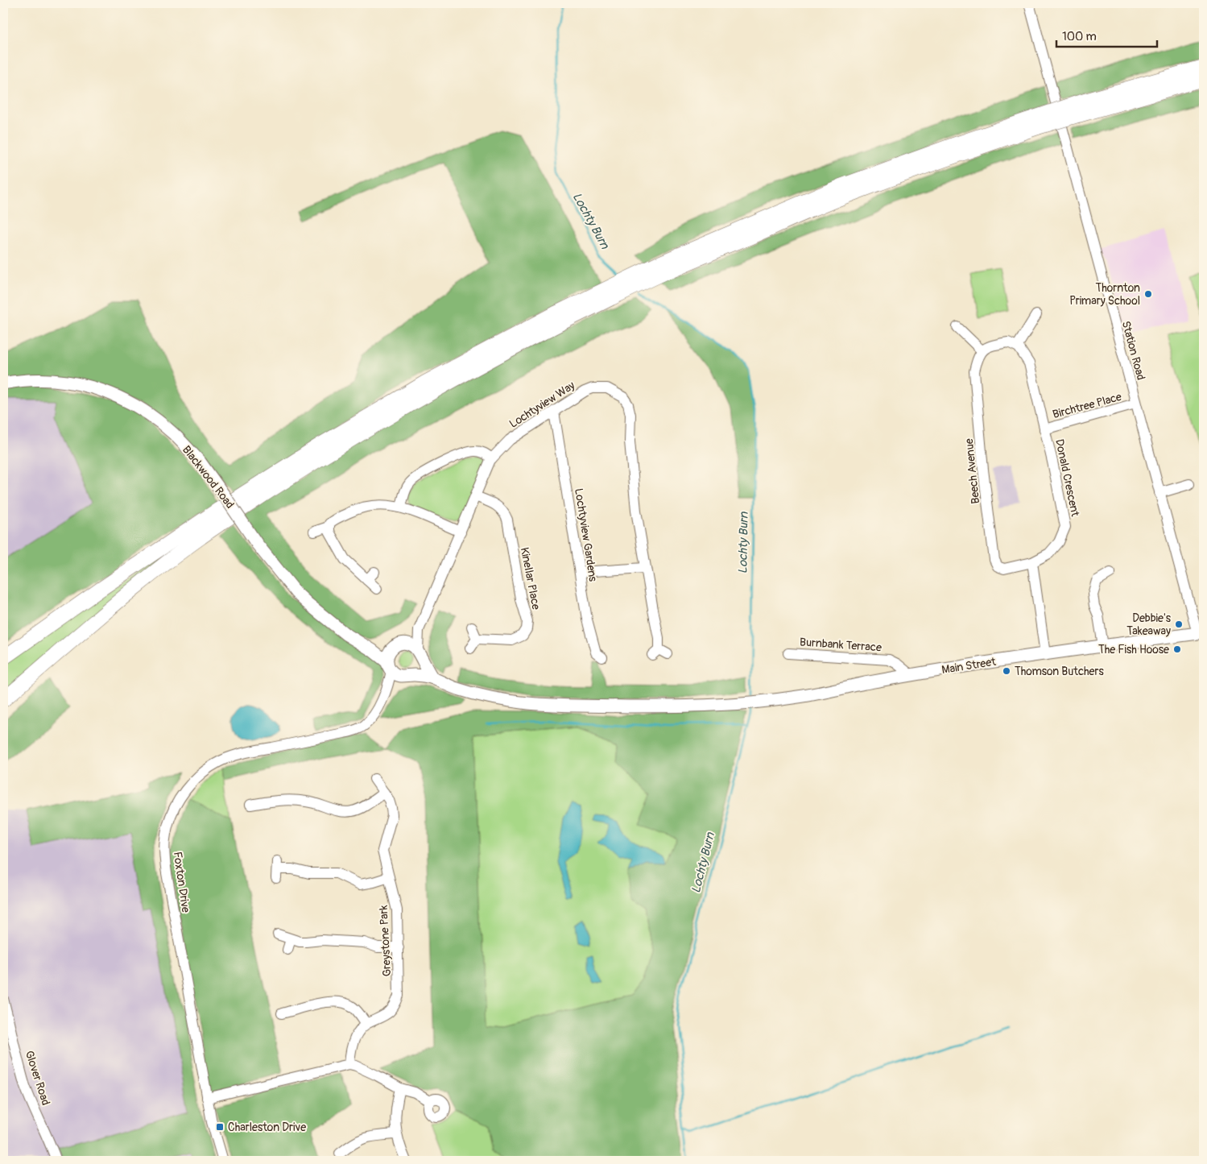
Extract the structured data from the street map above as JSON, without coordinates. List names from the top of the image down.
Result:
{
  "streets": {
    "main road": ["Blackwood Road", "Main Street"],
    "street": [
      "Station Road",
      "Lochtyview Way",
      "Birchtree Place",
      "Beech Avenue",
      "Donald Crescent",
      "Lochtyview Gardens",
      "Kinellar Place",
      "Burnbank Terrace",
      "Foxton Drive",
      "Greystone Park",
      "Glover Road"
    ]
  },
  "crossings": [
    ["Station Road", "Birchtree Place"],
    ["Station Road", "Main Street"],
    ["Lochtyview Way", "Blackwood Road"],
    ["Lochtyview Way", "Lochtyview Gardens"],
    ["Lochtyview Way", "Kinellar Place"],
    ["Lochtyview Way", "Main Street"],
    ["Lochtyview Way", "Foxton Drive"],
    ["Birchtree Place", "Donald Crescent"],
    ["Beech Avenue", "Donald Crescent"],
    ["Blackwood Road", "Main Street"],
    ["Blackwood Road", "Foxton Drive"],
    ["Burnbank Terrace", "Main Street"],
    ["Main Street", "Foxton Drive"]
  ],
  "water": ["Lochty Burn"],
  "places": {
    "other": [
      "Thornton Primary School",
      "Debbie's Takeaway",
      "The Fish Hoose",
      "Thomson Butchers"
    ],
    "transit": ["Charleston Drive"]
  },
  "scale_bar": "100 m"
}
